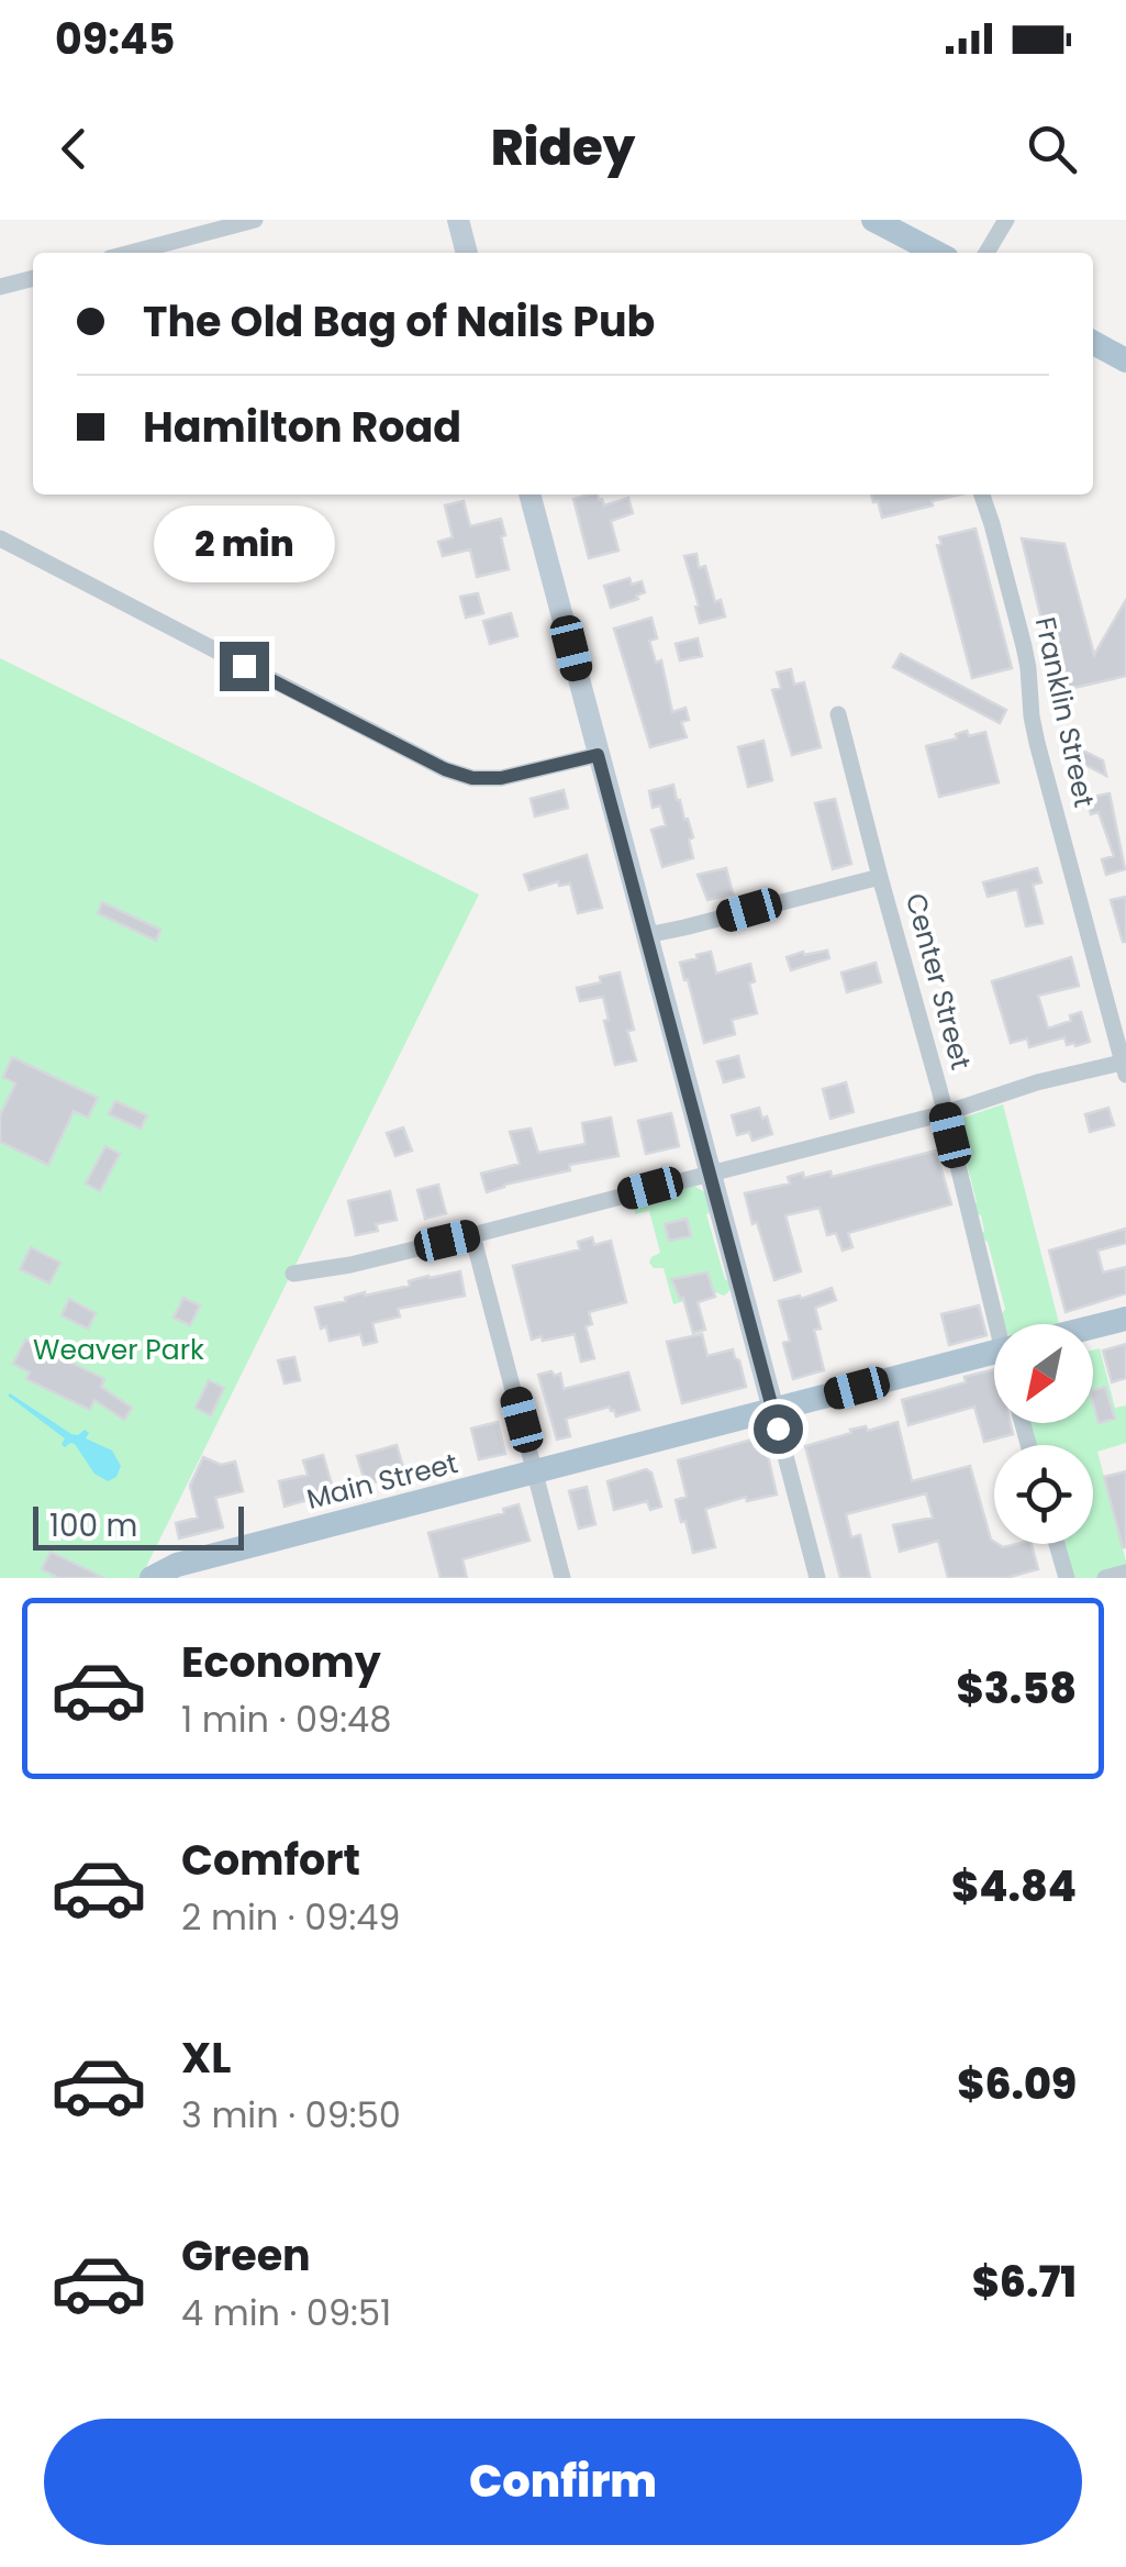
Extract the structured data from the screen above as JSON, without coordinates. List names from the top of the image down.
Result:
{
  "streets": {
    "main road": ["Main Street"],
    "street": ["Franklin Street", "Center Street"]
  },
  "parks": ["Weaver Park"],
  "scale_bar": "100 m",
  "north": "bottom left",
  "page": {
    "status": "09:45",
    "header": "Ridey",
    "banner": ["The Old Bag of Nails Pub", "Hamilton Road"],
    "bubble": "2 min",
    "scale": "100 m",
    "list": [
      {
        "name": "Economy",
        "note": "1 min · 09:48",
        "value": "$3.58"
      },
      {
        "name": "Comfort",
        "note": "2 min · 09:49",
        "value": "$4.84"
      },
      {
        "name": "XL",
        "note": "3 min · 09:50",
        "value": "$6.09"
      },
      {
        "name": "Green",
        "note": "4 min · 09:51",
        "value": "$6.71"
      }
    ],
    "buttons": "Confirm"
  }
}
